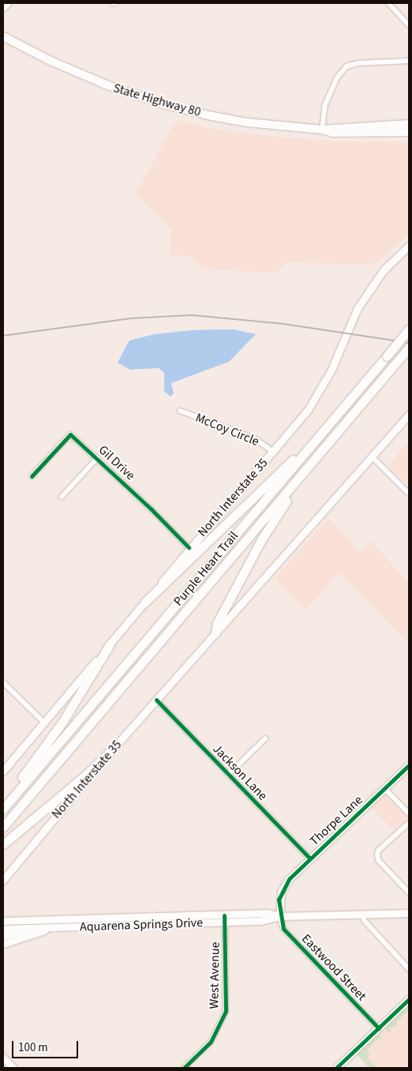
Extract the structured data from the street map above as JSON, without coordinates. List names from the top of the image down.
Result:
{
  "streets": {
    "highway": ["Purple Heart Trail"],
    "main road": [
      "State Highway 80",
      "North Interstate 35",
      "Thorpe Lane",
      "Aquarena Springs Drive"
    ],
    "street": [
      "McCoy Circle",
      "Gil Drive",
      "Jackson Lane",
      "Eastwood Street",
      "West Avenue"
    ]
  },
  "crossings": [
    ["McCoy Circle", "North Interstate 35"],
    ["Gil Drive", "North Interstate 35"],
    ["North Interstate 35", "Jackson Lane"],
    ["Jackson Lane", "Thorpe Lane"],
    ["Thorpe Lane", "Aquarena Springs Drive"],
    ["Thorpe Lane", "Eastwood Street"],
    ["Aquarena Springs Drive", "Eastwood Street"],
    ["Aquarena Springs Drive", "West Avenue"]
  ],
  "scale_bar": "100 m"
}
